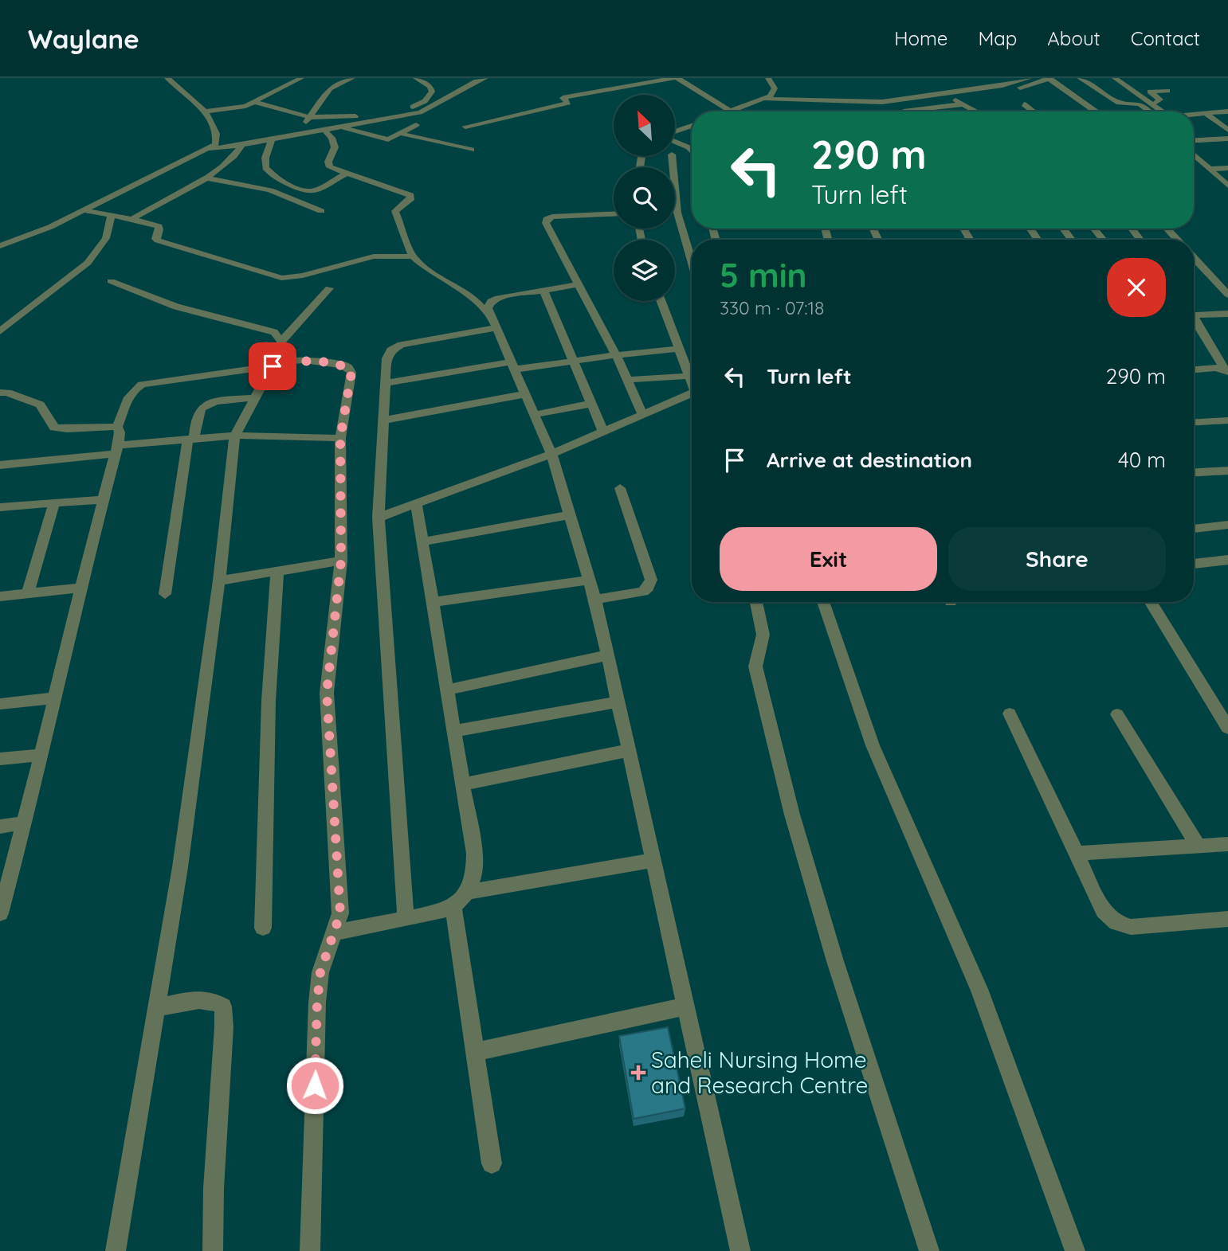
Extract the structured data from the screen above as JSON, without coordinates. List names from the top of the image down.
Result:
{
  "places": {
    "health": ["Saheli Nursing Home and Research Centre"]
  },
  "north": "top left",
  "page": {
    "header": "Waylane",
    "nav": [
      "Home",
      "Map",
      "About",
      "Contact"
    ],
    "turn": ["290 m", "Turn left"],
    "heading": ["5 min", "330 m · 07:18"],
    "list": [
      {
        "name": "Turn left",
        "value": "290 m"
      },
      {
        "name": "Arrive at destination",
        "value": "40 m"
      }
    ],
    "buttons": ["Exit", "Share"]
  }
}
